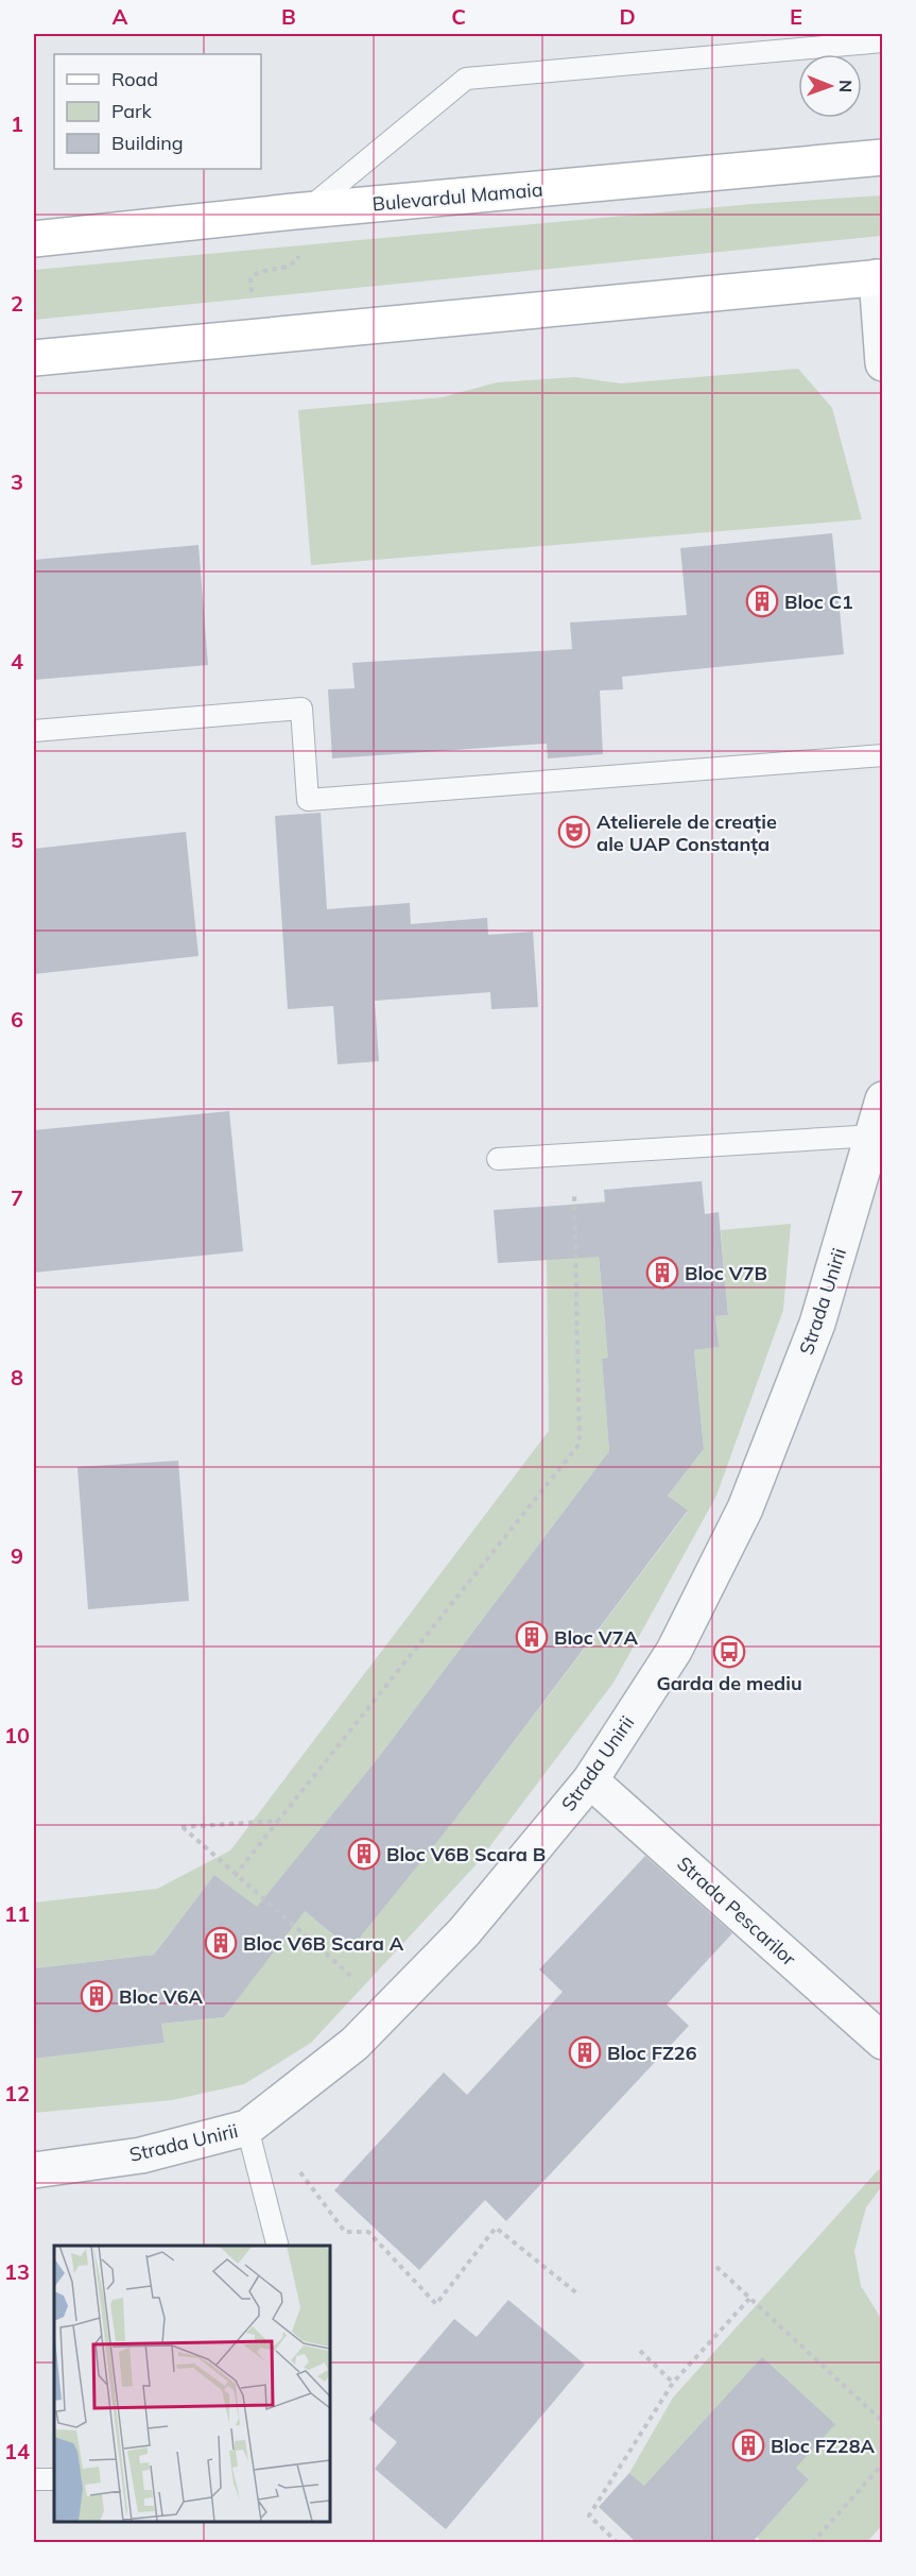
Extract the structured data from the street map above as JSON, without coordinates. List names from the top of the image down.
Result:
{
  "streets": {
    "main road": ["Bulevardul Mamaia"],
    "street": ["Strada Unirii", "Strada Pescarilor"]
  },
  "crossings": [
    ["Strada Unirii", "Strada Pescarilor"]
  ],
  "places": {
    "building": [
      "Bloc C1",
      "Bloc V7B",
      "Bloc V7A",
      "Bloc V6B Scara B",
      "Bloc V6B Scara A",
      "Bloc V6A",
      "Bloc FZ26",
      "Bloc FZ28A"
    ],
    "theatre": ["Atelierele de creație ale UAP Constanța"],
    "bus stop": ["Garda de mediu"]
  },
  "legend": ["Road", "Park", "Building"],
  "north": "right",
  "grid": {
    "columns": [
      "A",
      "B",
      "C",
      "D",
      "E"
    ],
    "rows": [
      "1",
      "2",
      "3",
      "4",
      "5",
      "6",
      "7",
      "8",
      "9",
      "10",
      "11",
      "12",
      "13",
      "14"
    ]
  }
}
